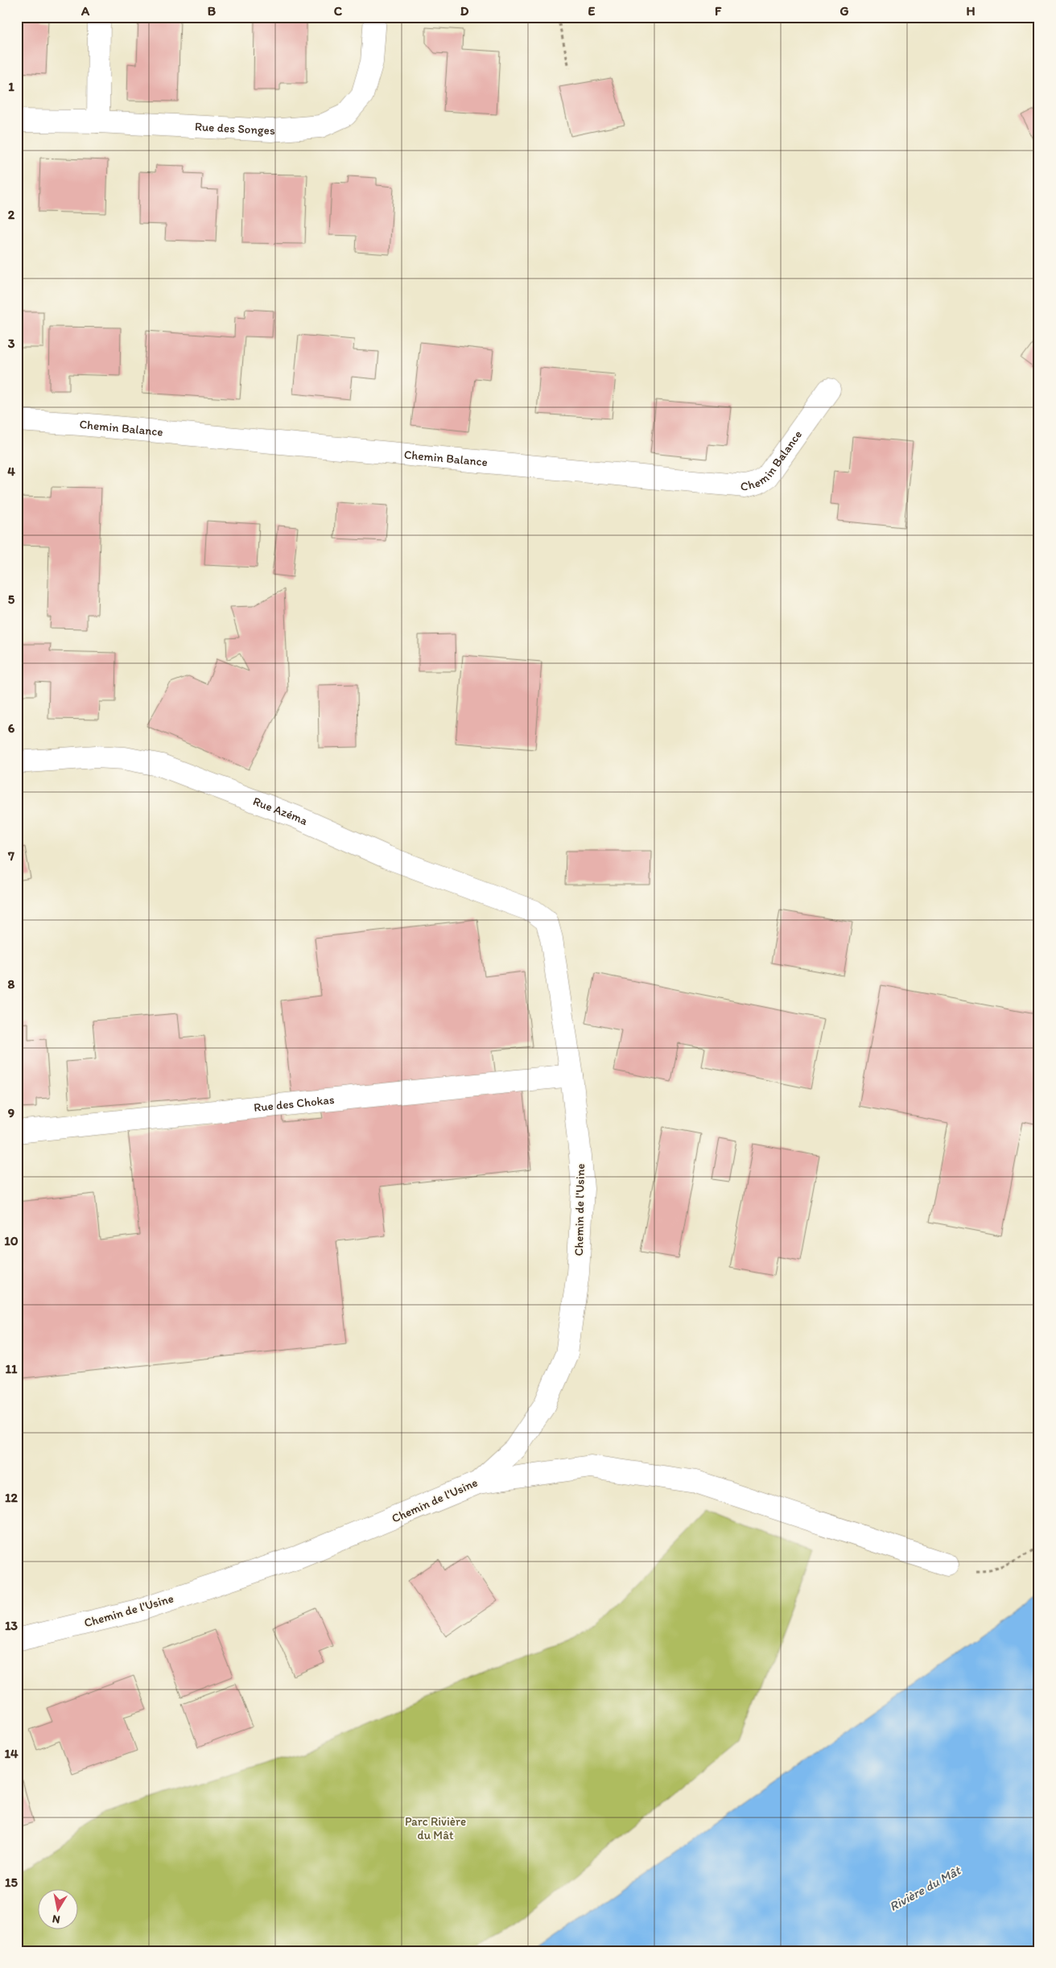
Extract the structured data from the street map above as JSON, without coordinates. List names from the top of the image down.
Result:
{
  "streets": {
    "street": [
      "Rue des Songes",
      "Chemin Balance",
      "Rue Azéma",
      "Rue des Chokas",
      "Chemin de l'Usine"
    ]
  },
  "crossings": [
    ["Rue Azéma", "Chemin de l'Usine"],
    ["Rue des Chokas", "Chemin de l'Usine"]
  ],
  "water": ["Rivière du Mât"],
  "parks": ["Parc Rivière du Mât"],
  "north": "bottom",
  "grid": {
    "columns": [
      "A",
      "B",
      "C",
      "D",
      "E",
      "F",
      "G",
      "H"
    ],
    "rows": [
      "1",
      "2",
      "3",
      "4",
      "5",
      "6",
      "7",
      "8",
      "9",
      "10",
      "11",
      "12",
      "13",
      "14",
      "15"
    ]
  }
}
